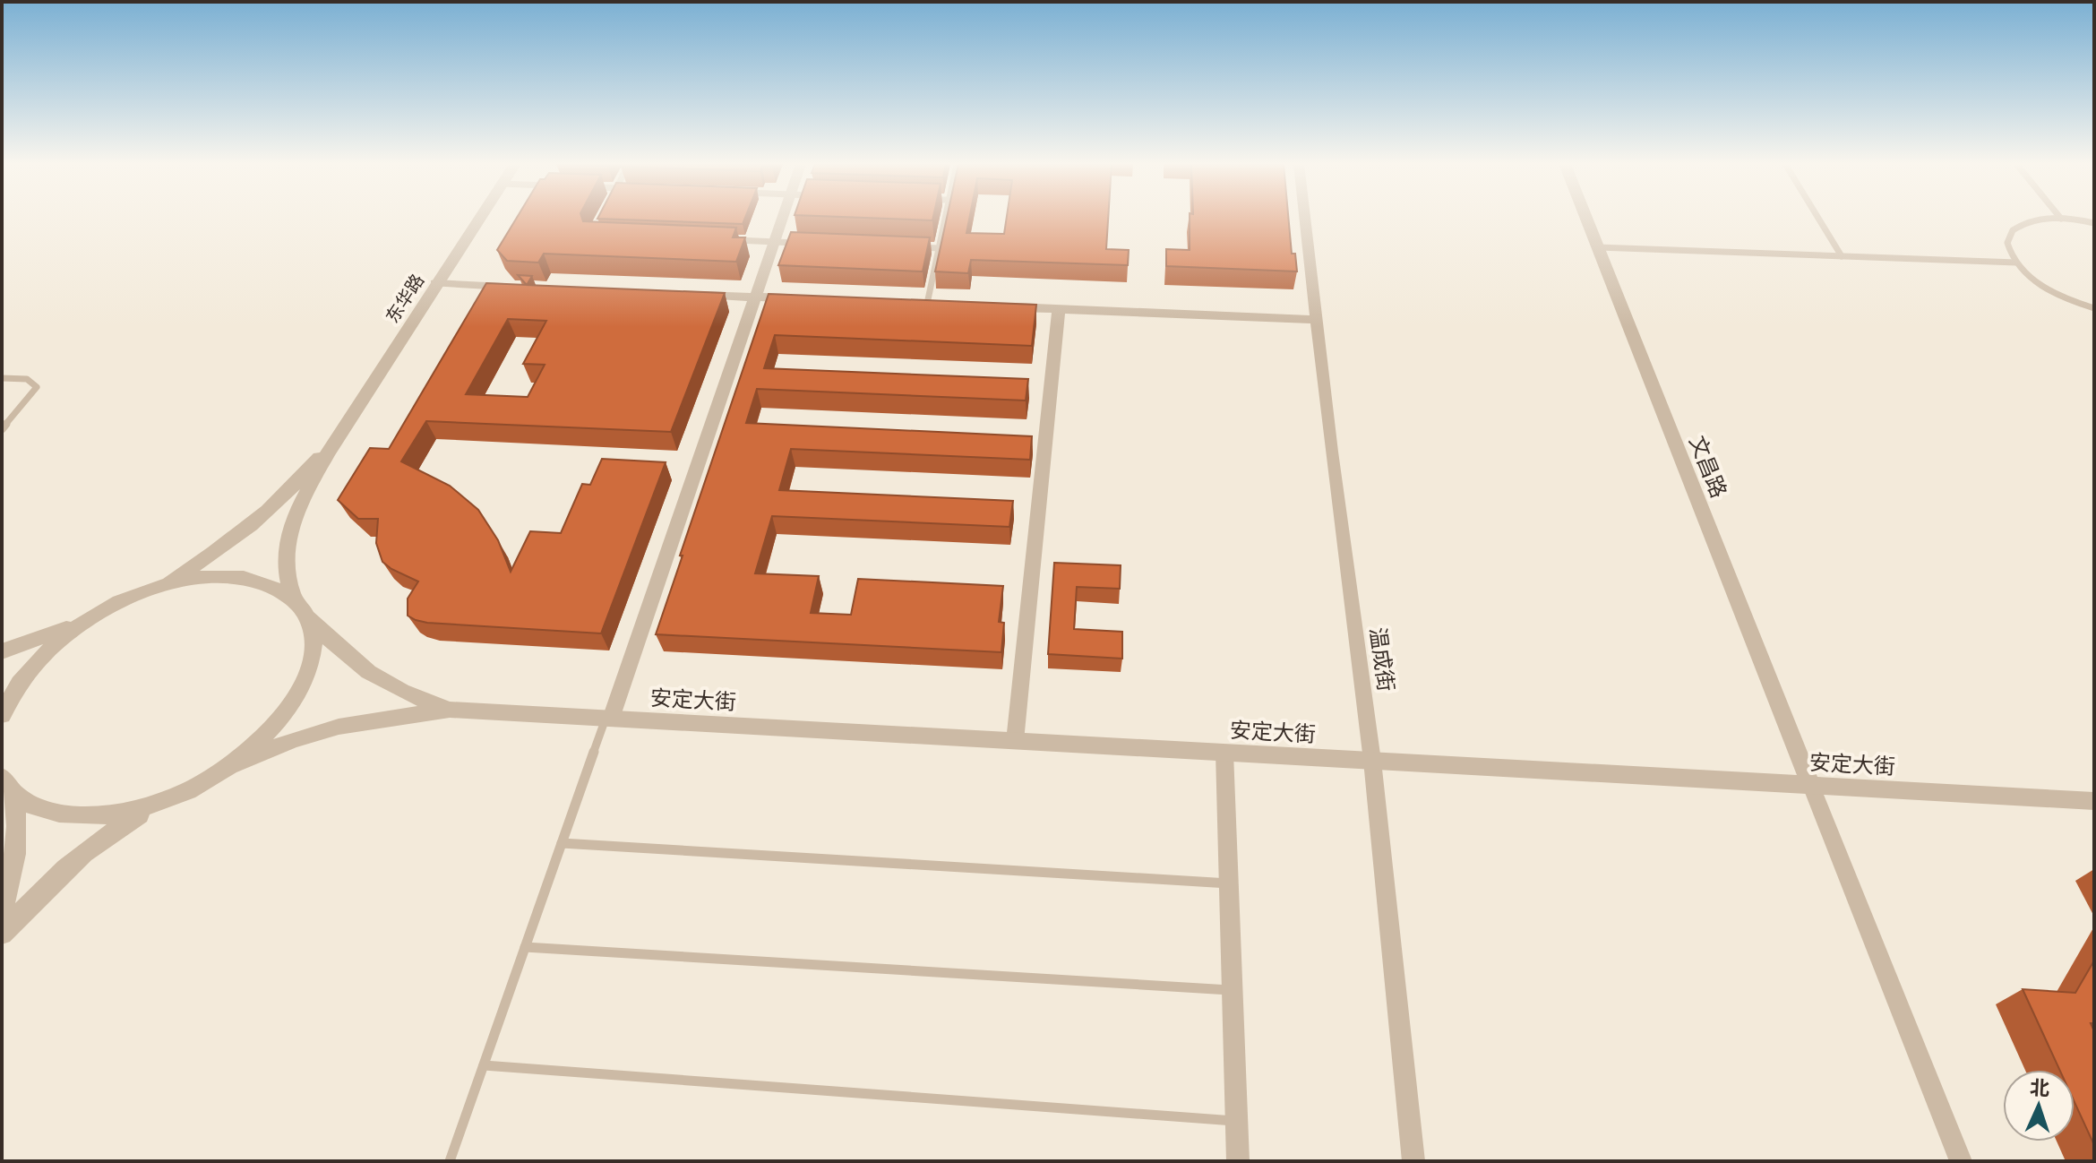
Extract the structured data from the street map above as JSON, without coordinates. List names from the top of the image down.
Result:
{
  "streets": {
    "street": [
      "东华路",
      "文昌路",
      "温成街",
      "安定大街"
    ]
  },
  "crossings": [
    ["文昌路", "安定大街"],
    ["温成街", "安定大街"]
  ],
  "north": "top"
}
